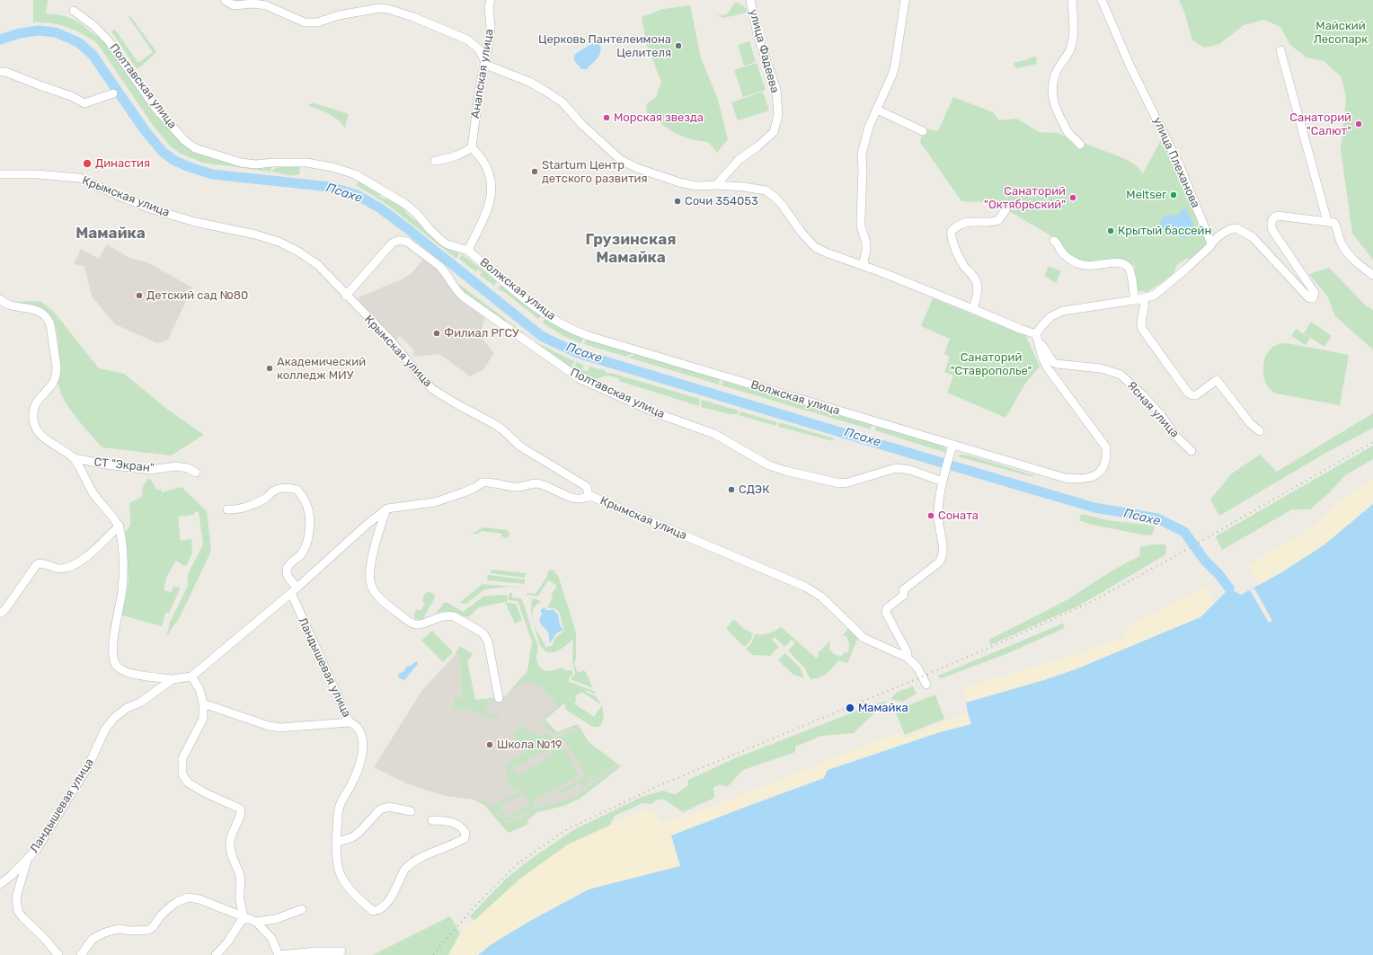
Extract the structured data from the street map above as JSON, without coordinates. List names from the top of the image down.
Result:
{
  "streets": {
    "street": [
      "улица Фадеева",
      "Анапская улица",
      "Полтавская улица",
      "улица Плеханова",
      "Крымская улица",
      "Волжская улица",
      "Ясная улица",
      "СТ \"Экран\"",
      "Ландышевая улица"
    ]
  },
  "crossings": [
    ["Анапская улица", "Волжская улица"],
    ["Полтавская улица", "Крымская улица"],
    ["Полтавская улица", "Волжская улица"],
    ["Волжская улица", "Ясная улица"]
  ],
  "districts": ["Мамайка", "Грузинская Мамайка"],
  "water": ["Псахе"],
  "parks": ["Майский Лесопарк", "Санаторий \"Ставрополье\""],
  "places": [
    "Церковь Пантелеимона Целителя",
    "Морская звезда",
    "Санаторий \"Салют\"",
    "Династия",
    "Startum Центр детского развития",
    "Meltser",
    "Санаторий \"Октябрьский\"",
    "Сочи 354053",
    "Крытый бассейн",
    "Детский сад №80",
    "Филиал РГСУ",
    "Академический колледж МИУ",
    "СДЭК",
    "Соната",
    "Мамайка",
    "Школа №19"
  ]
}
